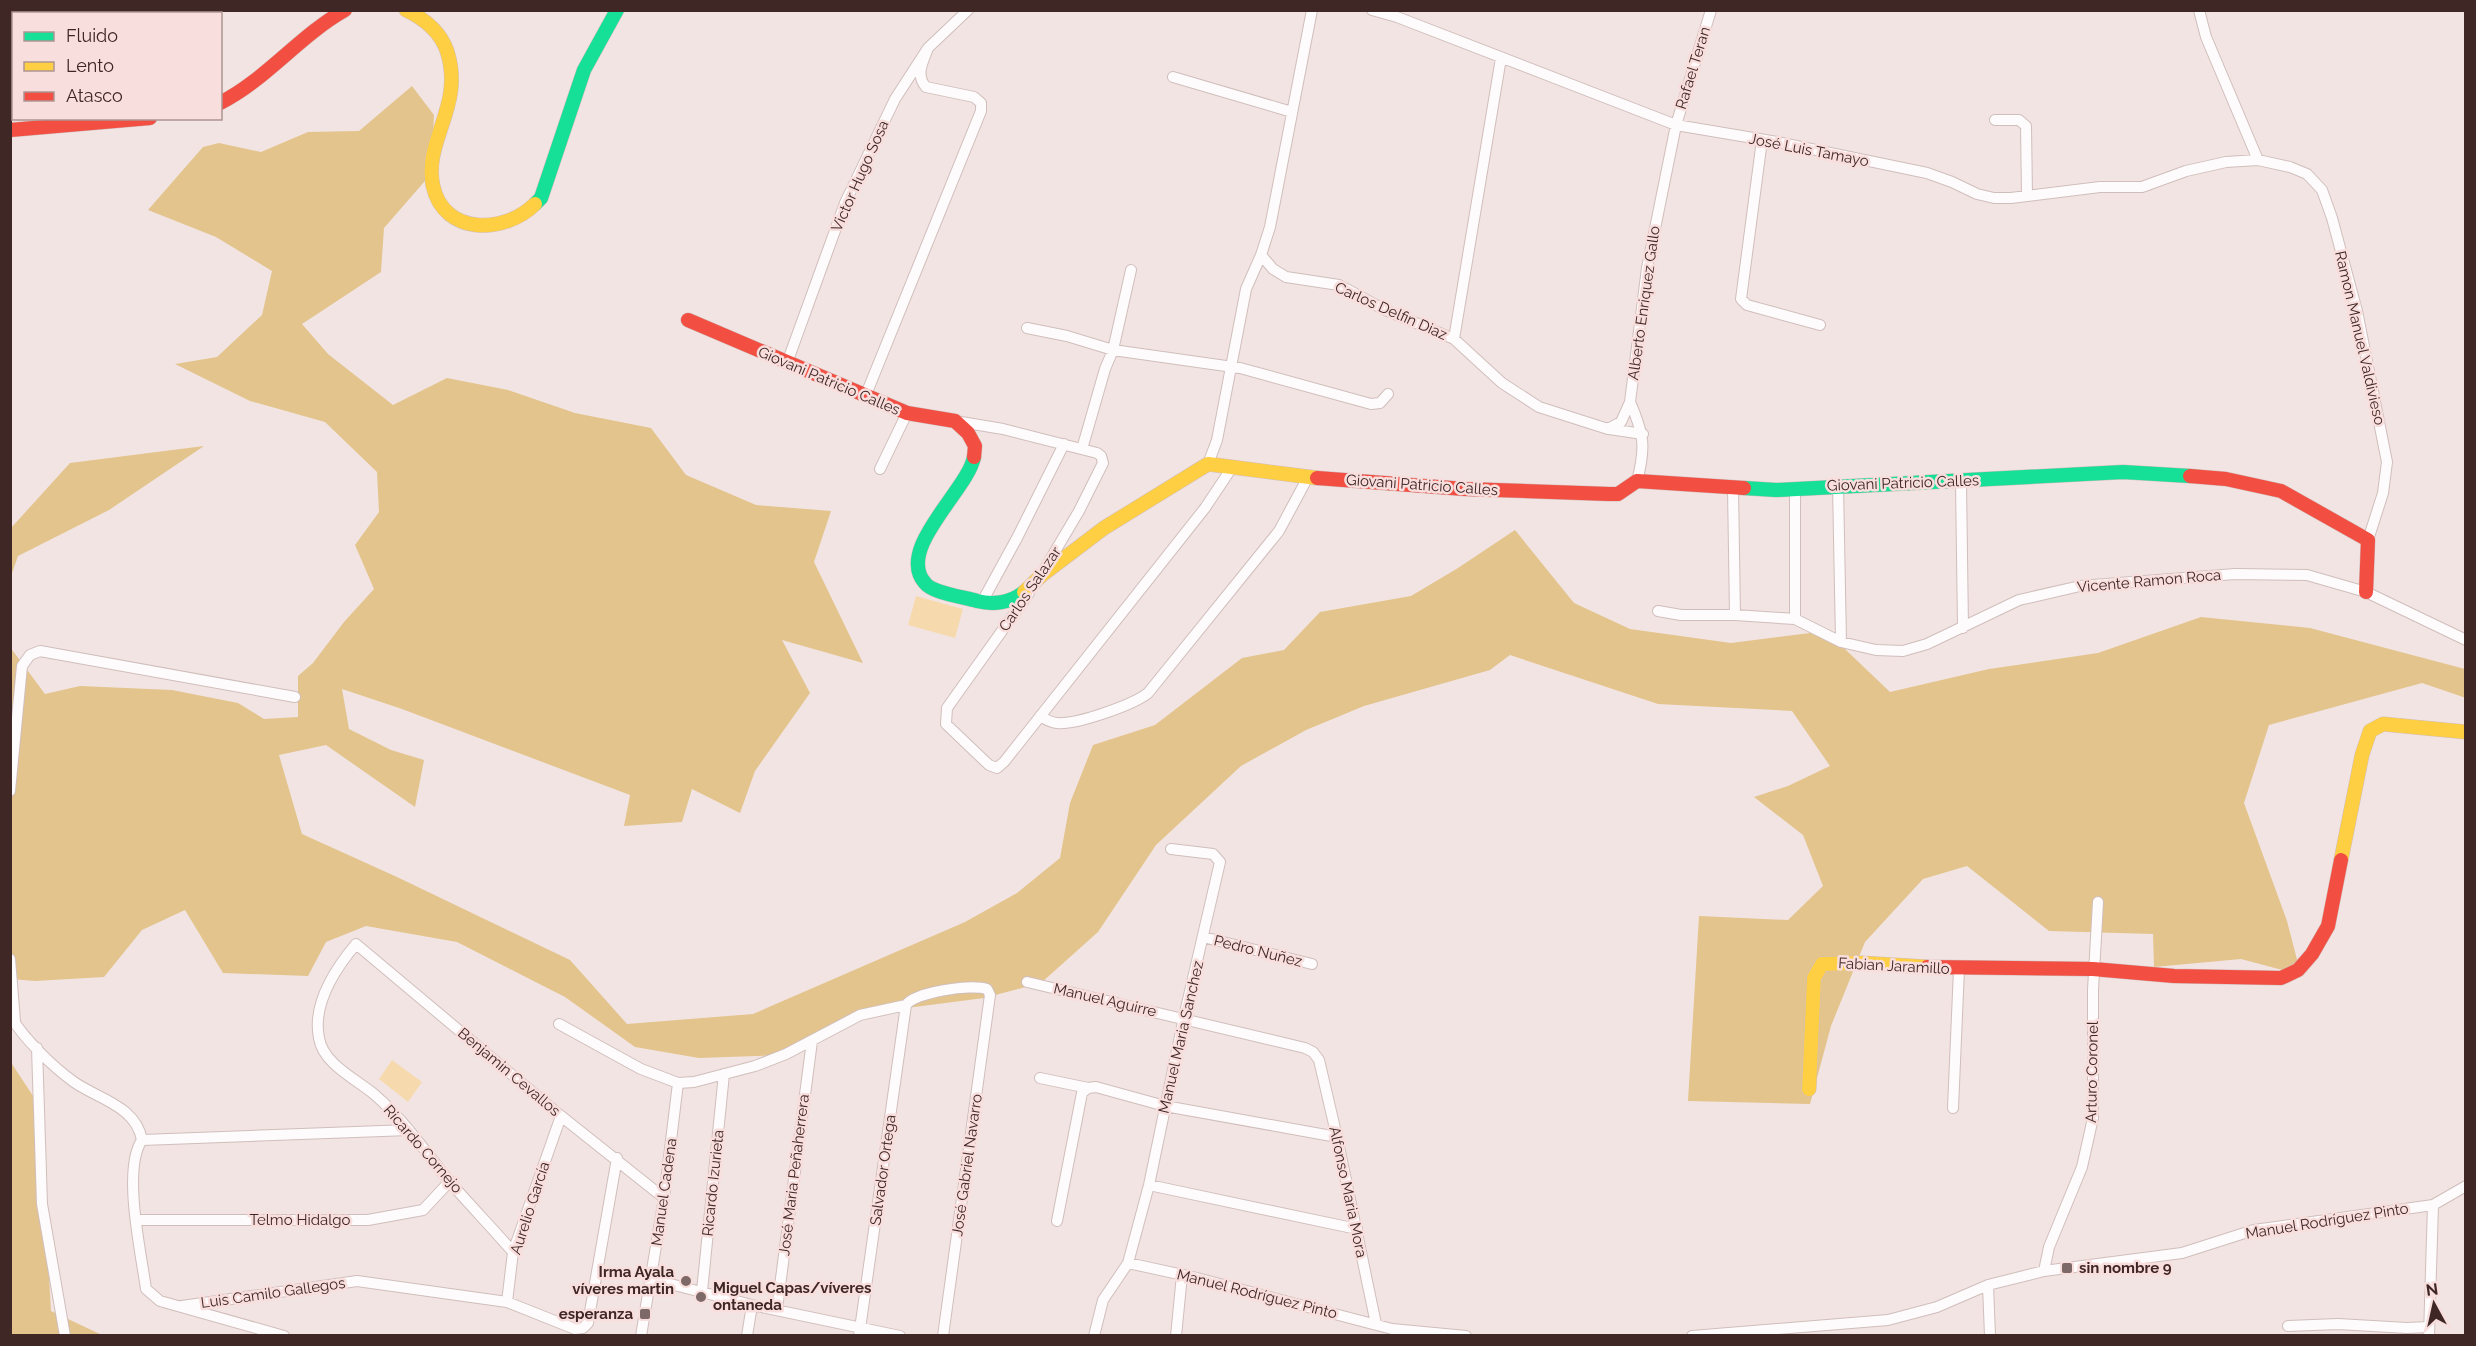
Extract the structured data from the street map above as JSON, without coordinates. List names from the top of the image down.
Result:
{
  "streets": {
    "street": [
      "Rafael Teran",
      "José Luis Tamayo",
      "Victor Hugo Sosa",
      "Alberto Enriquez Gallo",
      "Carlos Delfin Diaz",
      "Ramon Manuel Valdivieso",
      "Giovani Patricio Calles",
      "Vicente Ramon Roca",
      "Carlos Salazar",
      "Pedro Nuñez",
      "Fabian Jaramillo",
      "Manuel Aguirre",
      "Manuel Maria Sanchez",
      "Benjamin Cevallos",
      "Arturo Coronel",
      "Ricardo Cornejo",
      "José Gabriel Navarro",
      "Salvador Ortega",
      "José Maria Peñaherrera",
      "Ricardo Izurieta",
      "Manuel Cadena",
      "Alfonso Maria Mora",
      "Aurelio García",
      "Telmo Hidalgo",
      "Manuel Rodríguez Pinto",
      "Luis Camilo Gallegos"
    ]
  },
  "crossings": [
    ["Rafael Teran", "José Luis Tamayo"],
    ["Rafael Teran", "Alberto Enriquez Gallo"],
    ["José Luis Tamayo", "Alberto Enriquez Gallo"],
    ["José Luis Tamayo", "Ramon Manuel Valdivieso"],
    ["Victor Hugo Sosa", "Giovani Patricio Calles"],
    ["Alberto Enriquez Gallo", "Carlos Delfin Diaz"],
    ["Alberto Enriquez Gallo", "Giovani Patricio Calles"],
    ["Ramon Manuel Valdivieso", "Giovani Patricio Calles"],
    ["Pedro Nuñez", "Manuel Maria Sanchez"],
    ["Fabian Jaramillo", "Arturo Coronel"],
    ["Manuel Aguirre", "Manuel Maria Sanchez"],
    ["Manuel Aguirre", "Alfonso Maria Mora"],
    ["Manuel Maria Sanchez", "Manuel Rodríguez Pinto"],
    ["Benjamin Cevallos", "Ricardo Cornejo"],
    ["Benjamin Cevallos", "Manuel Cadena"],
    ["Benjamin Cevallos", "Aurelio García"],
    ["Benjamin Cevallos", "Luis Camilo Gallegos"],
    ["Arturo Coronel", "Manuel Rodríguez Pinto"],
    ["Ricardo Cornejo", "Aurelio García"],
    ["Ricardo Cornejo", "Telmo Hidalgo"],
    ["José Gabriel Navarro", "Salvador Ortega"],
    ["Alfonso Maria Mora", "Manuel Rodríguez Pinto"],
    ["Aurelio García", "Luis Camilo Gallegos"]
  ],
  "places": {
    "transit": ["sin nombre 9", "esperanza"],
    "other": ["Irma Ayala víveres martin", "Miguel Capas/víveres ontaneda"]
  },
  "legend": ["Fluido", "Lento", "Atasco"],
  "north": "top"
}
